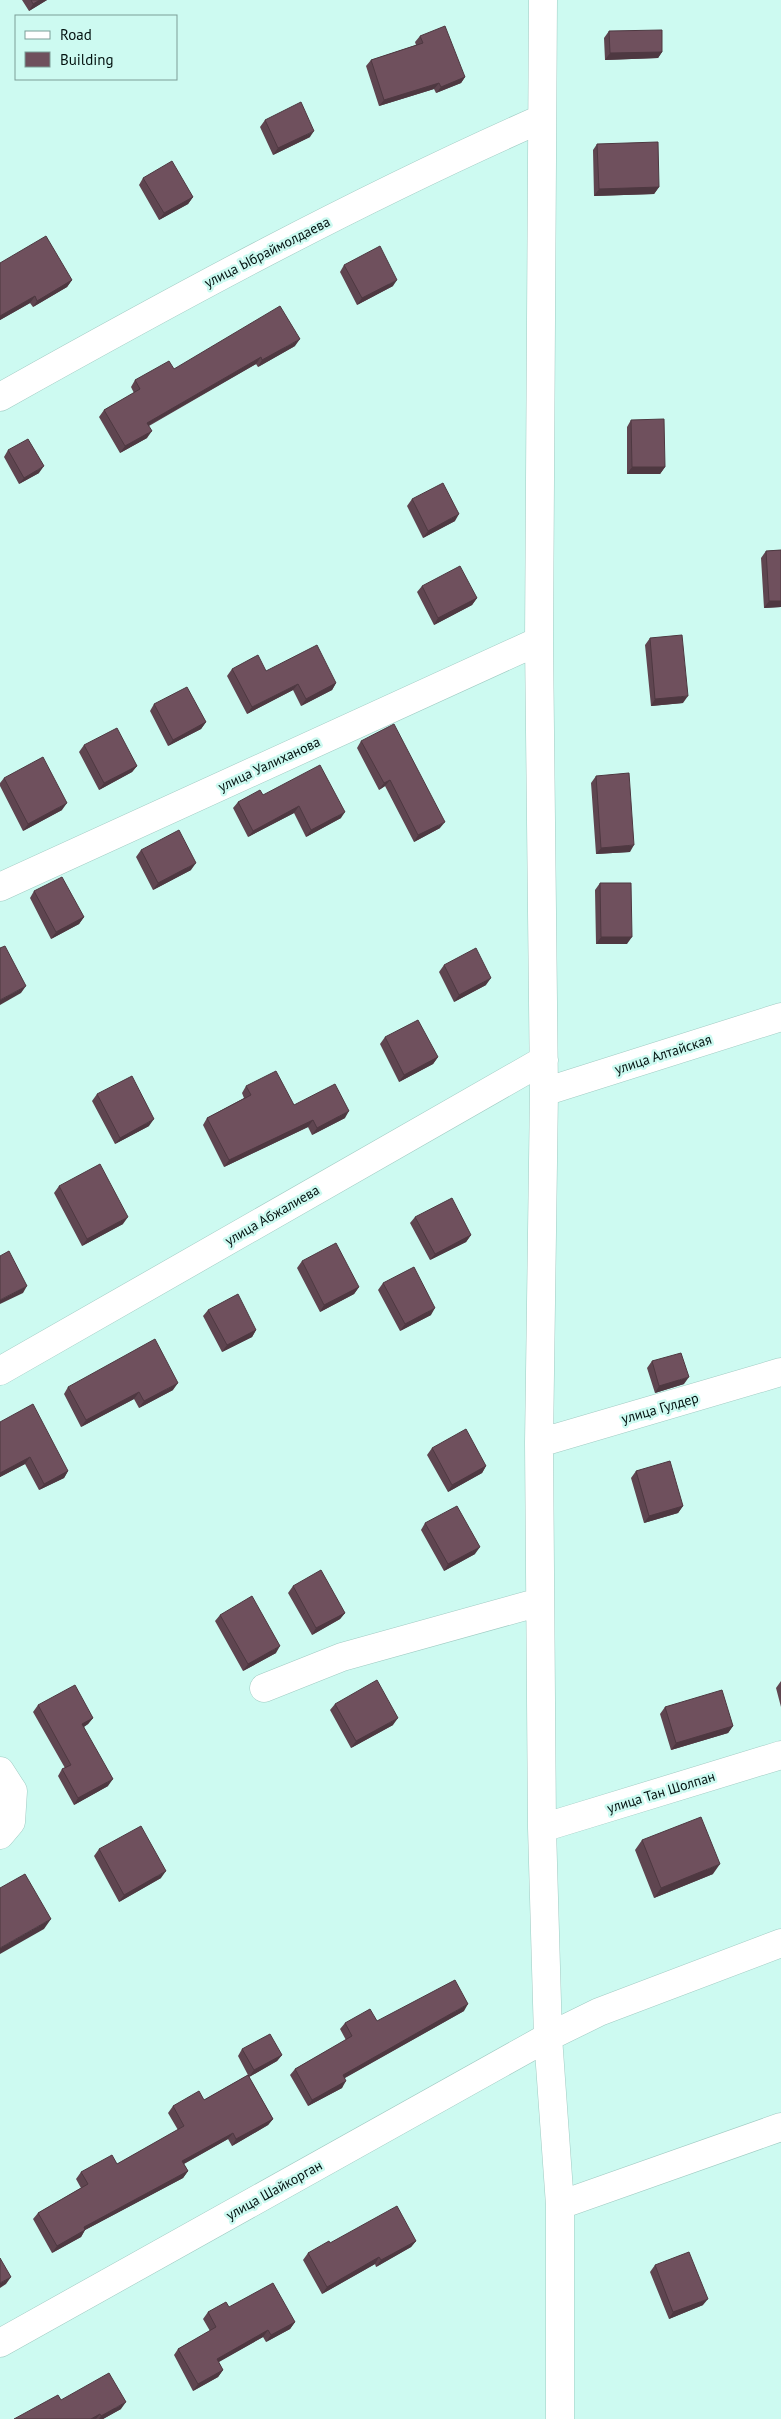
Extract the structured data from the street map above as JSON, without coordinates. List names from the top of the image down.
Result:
{
  "streets": {
    "street": [
      "улица Ыбраймолдаева",
      "улица Уалиханова",
      "улица Алтайская",
      "улица Абжалиева",
      "улица Гулдер",
      "улица Тан Шолпан",
      "улица Шайкорган"
    ]
  },
  "legend": ["Road", "Building"]
}
